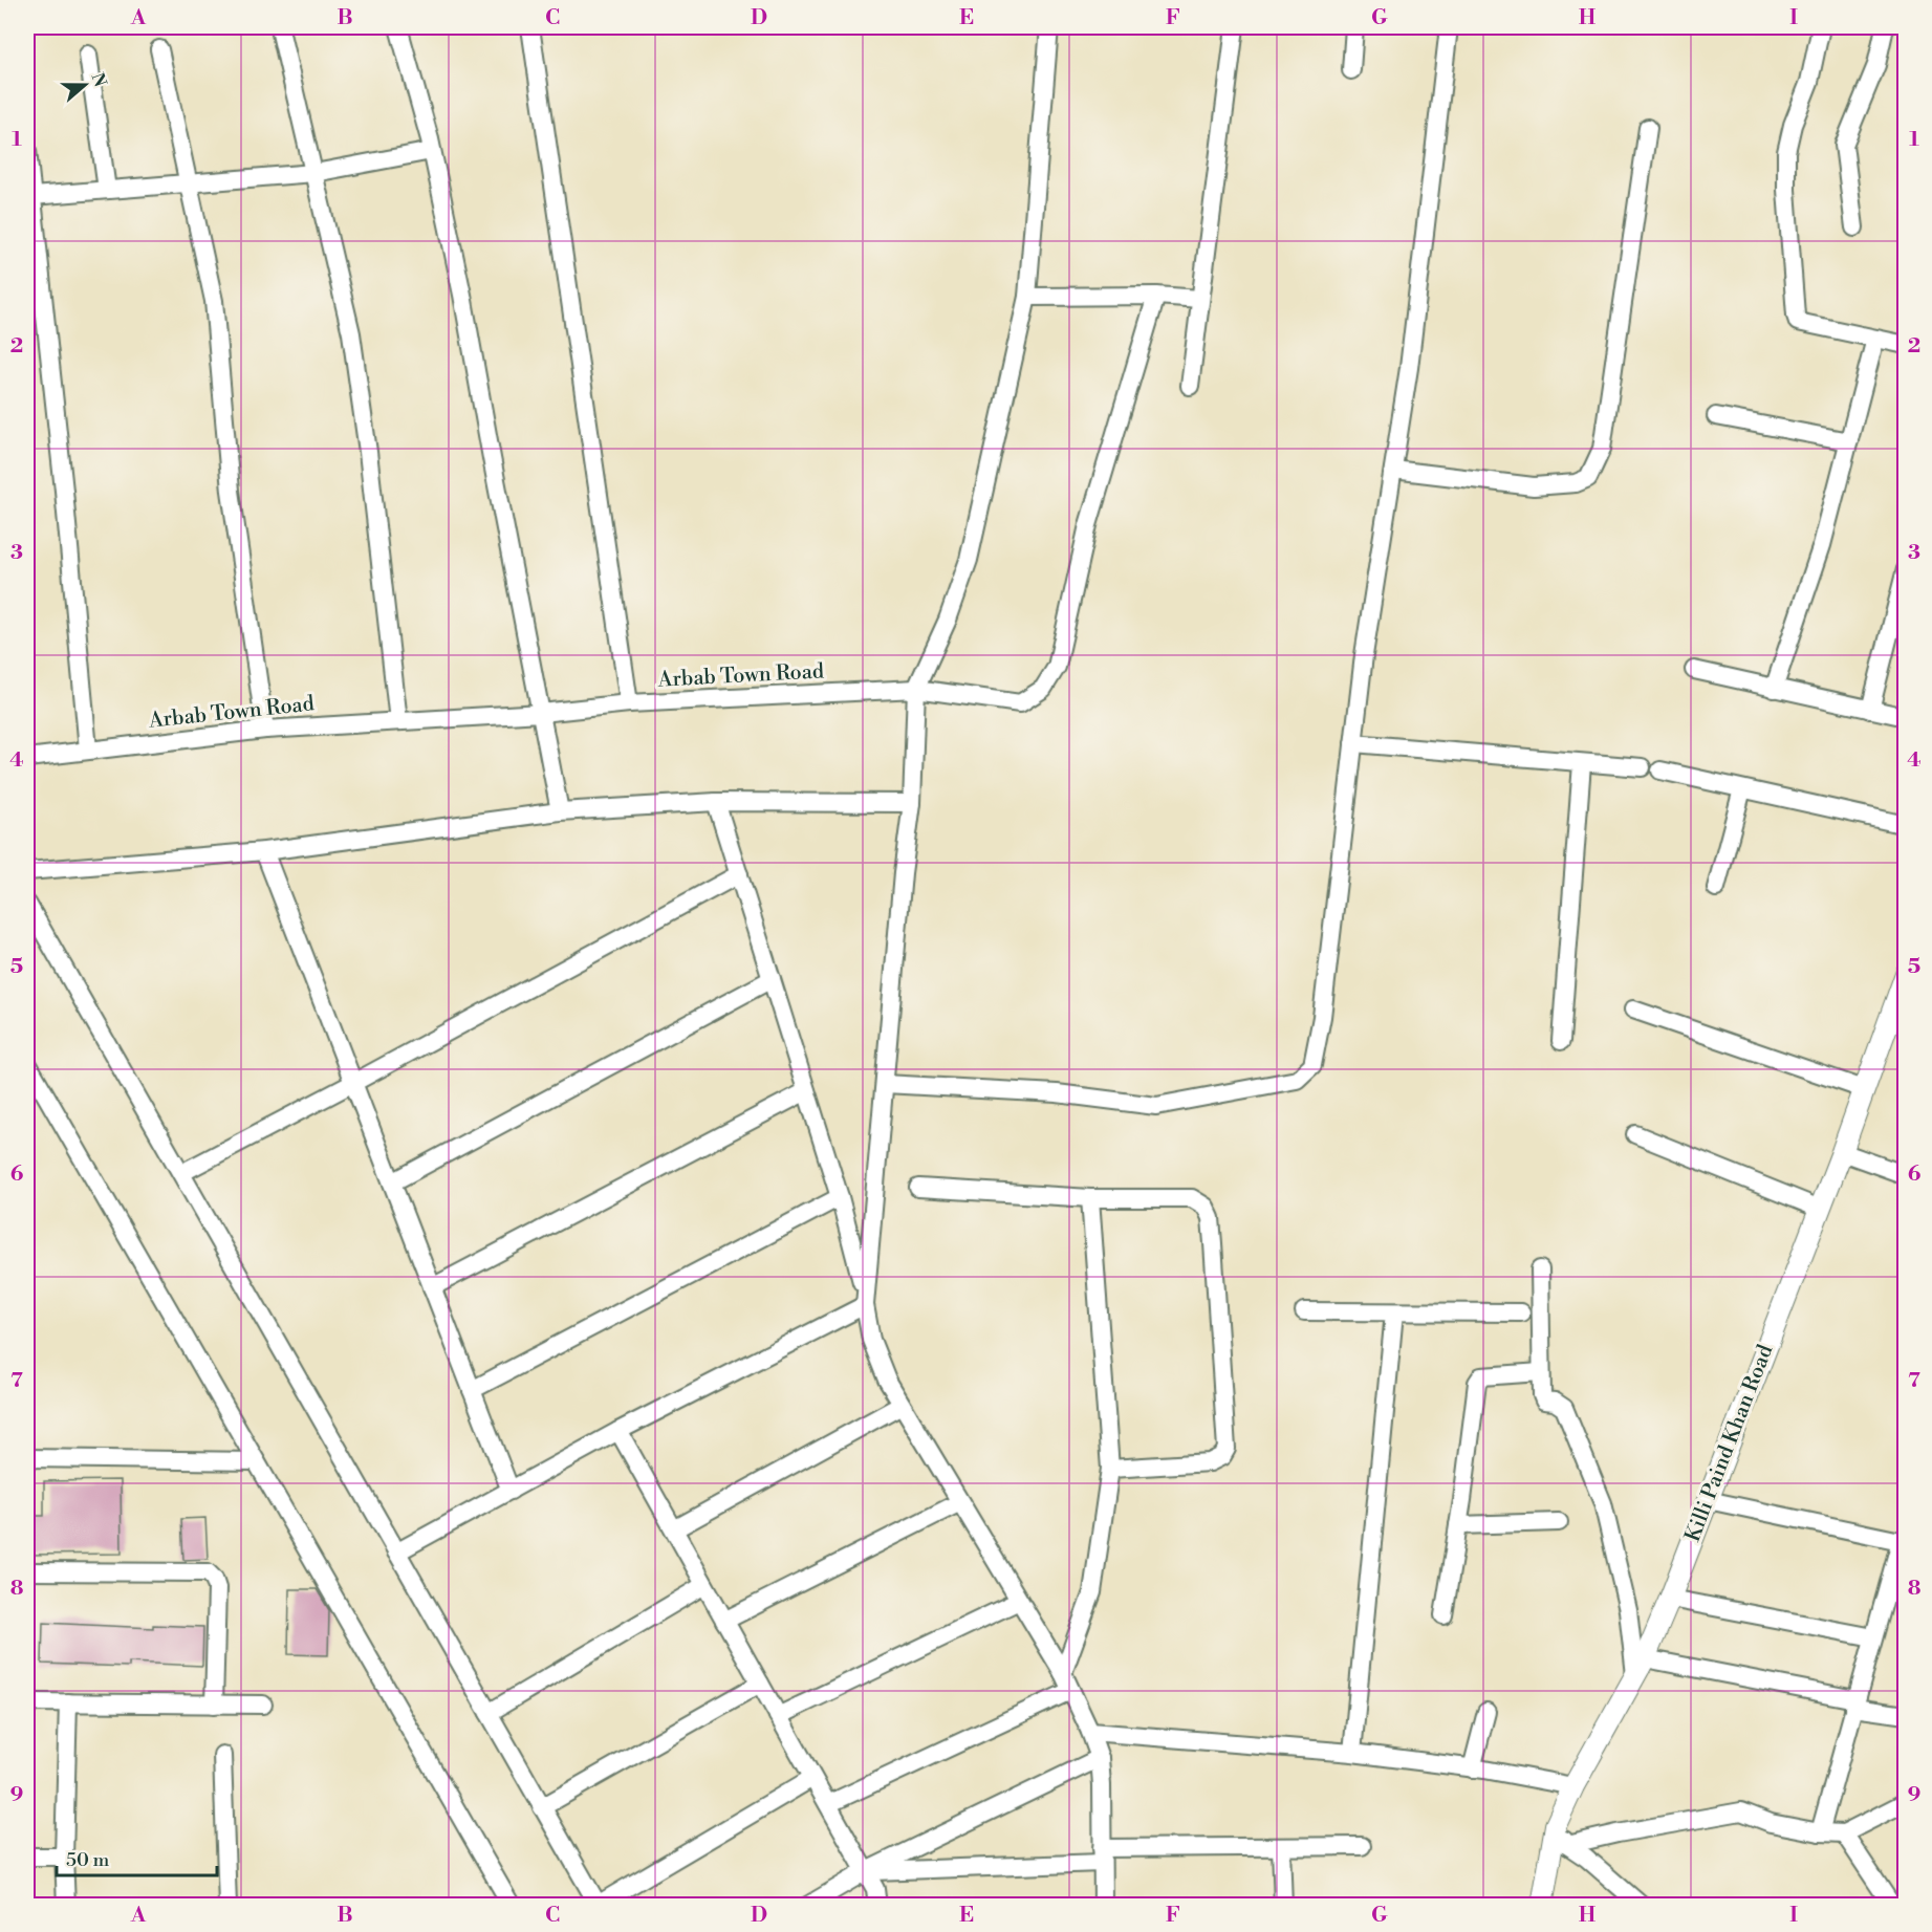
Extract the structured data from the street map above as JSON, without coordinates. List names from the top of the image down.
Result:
{
  "streets": {
    "street": ["Arbab Town Road", "Killi Paind Khan Road"]
  },
  "scale_bar": "50 m",
  "north": "right",
  "grid": {
    "columns": [
      "A",
      "B",
      "C",
      "D",
      "E",
      "F",
      "G",
      "H",
      "I"
    ],
    "rows": [
      "1",
      "2",
      "3",
      "4",
      "5",
      "6",
      "7",
      "8",
      "9"
    ]
  }
}
